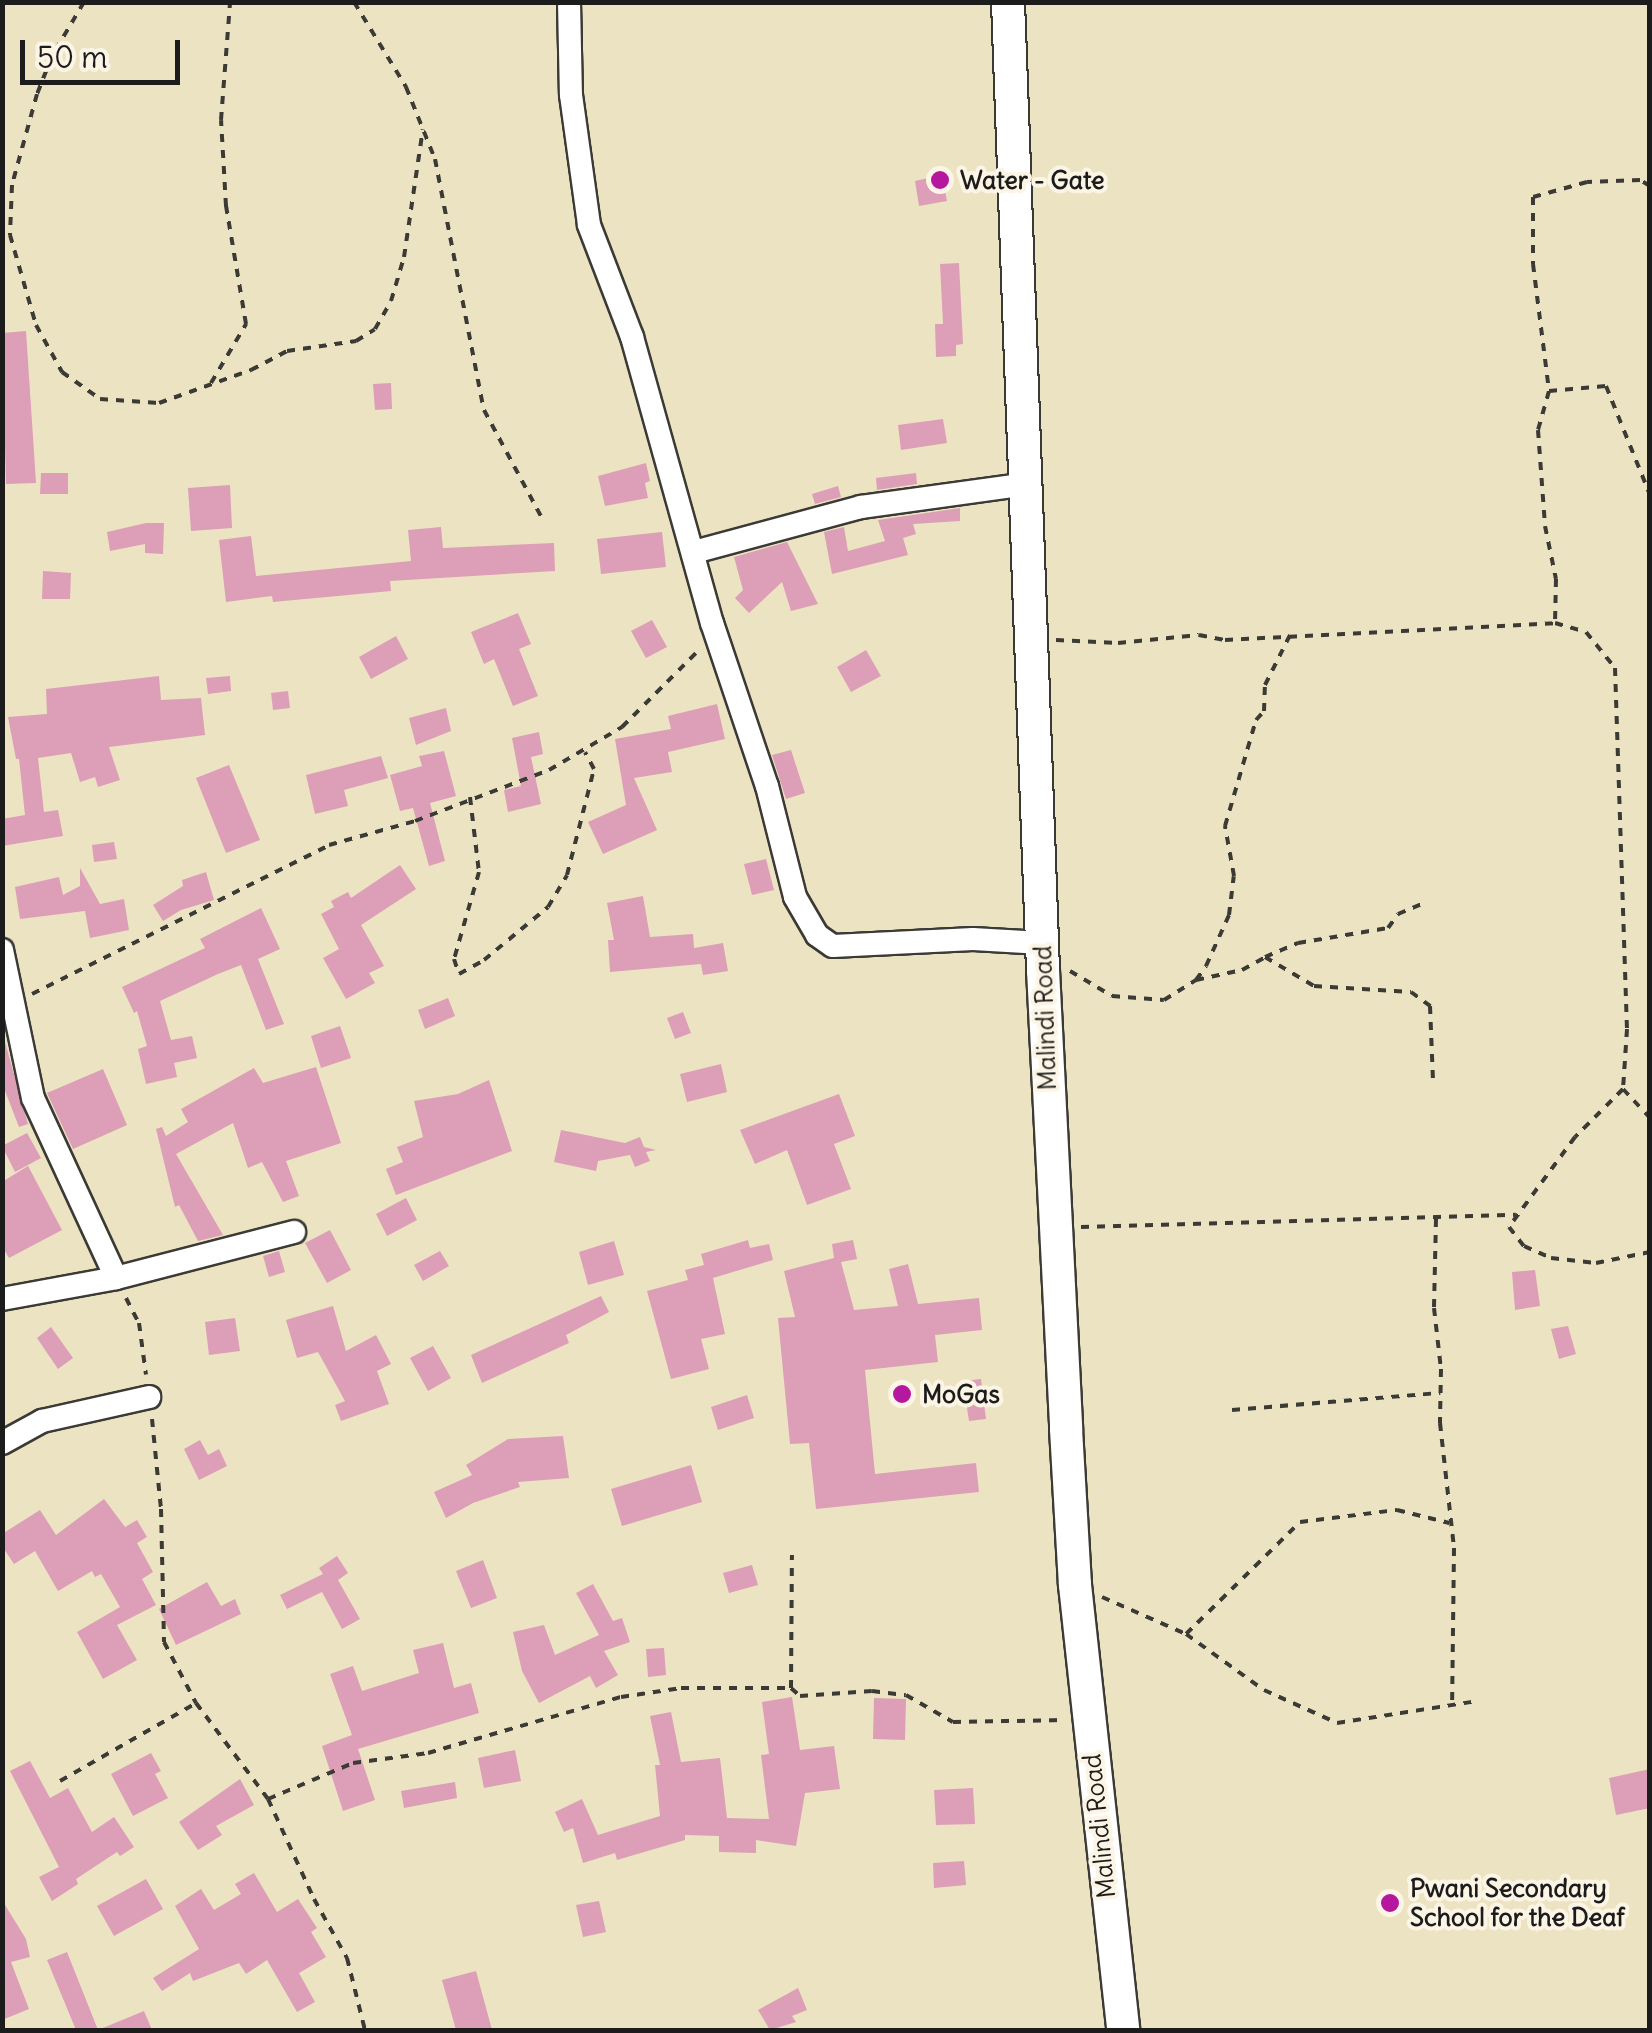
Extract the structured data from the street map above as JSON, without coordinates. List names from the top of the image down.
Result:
{
  "streets": {
    "highway": ["Malindi Road"]
  },
  "places": ["Water - Gate", "MoGas", "Pwani Secondary School for the Deaf"],
  "scale_bar": "50 m"
}
